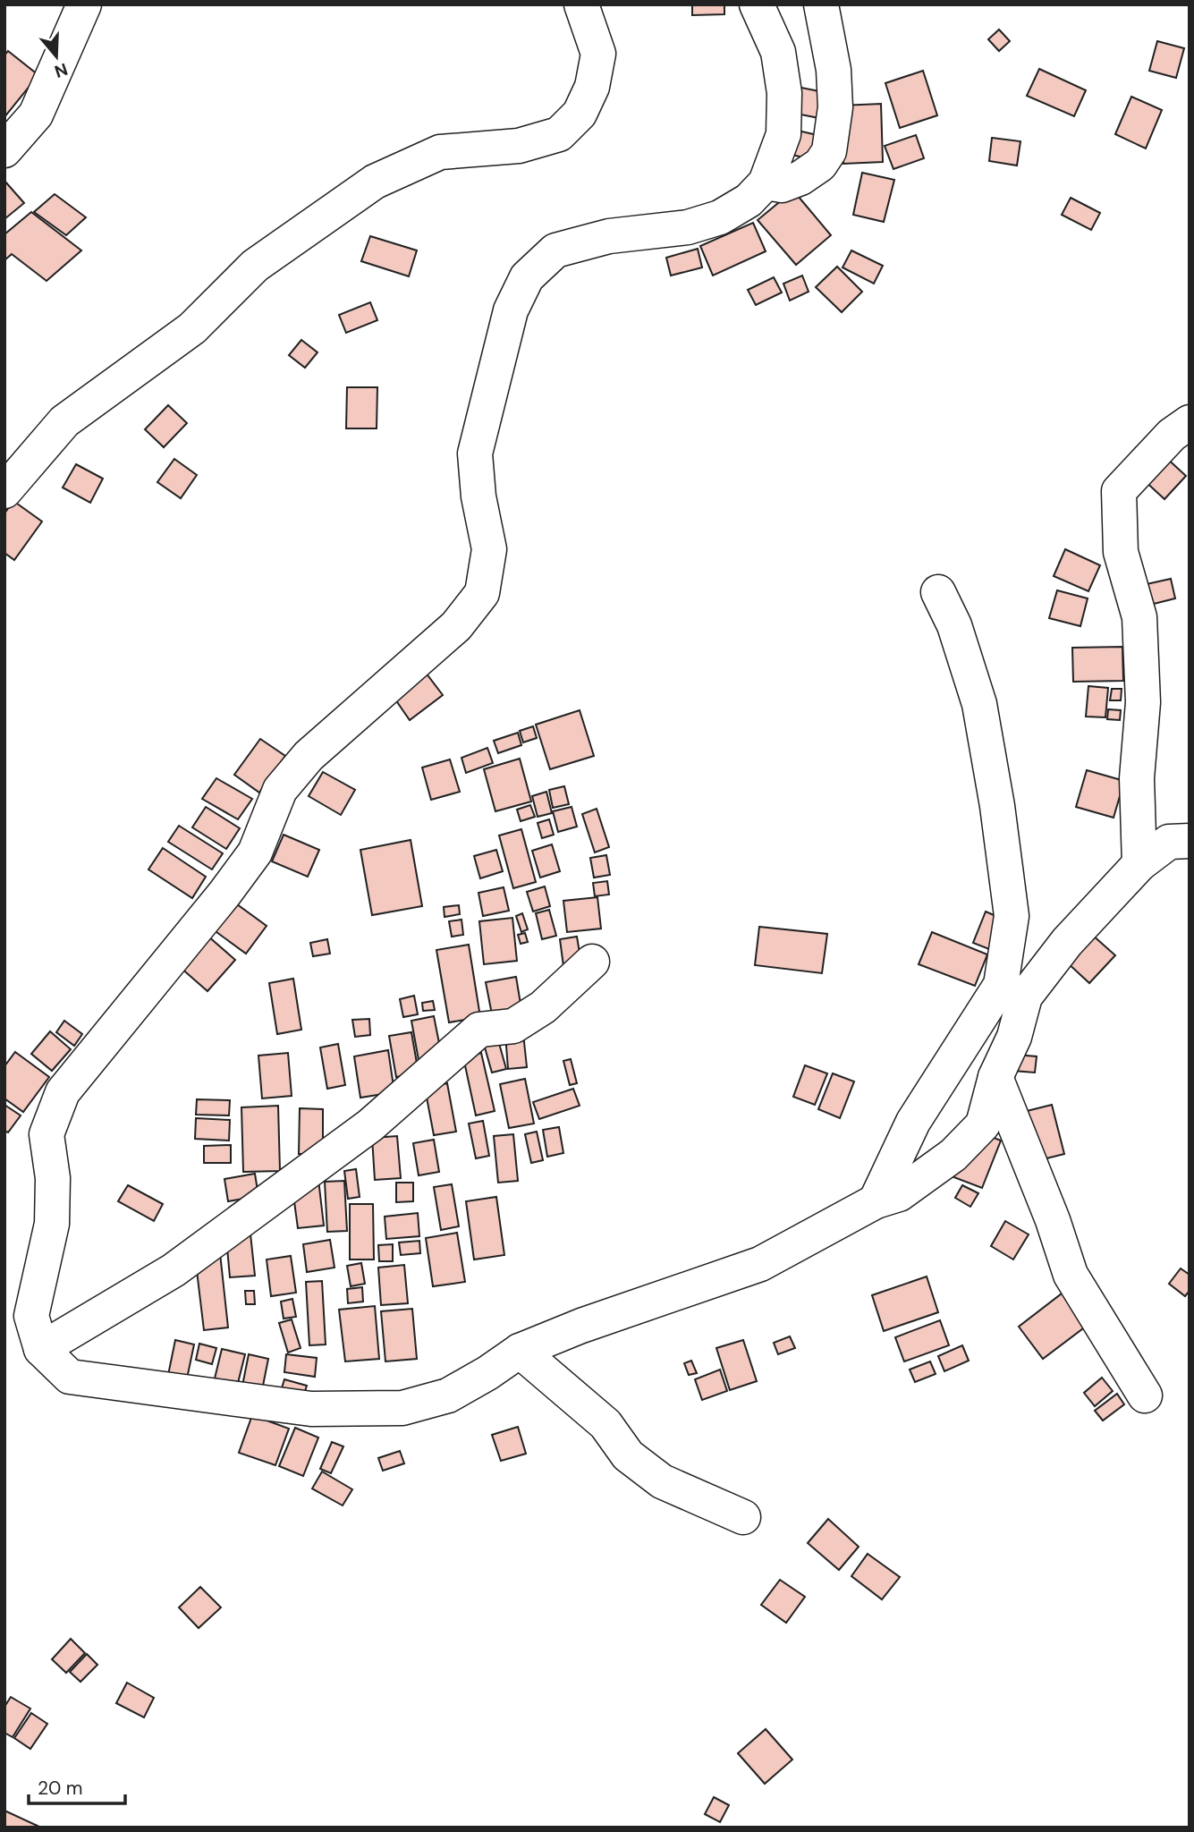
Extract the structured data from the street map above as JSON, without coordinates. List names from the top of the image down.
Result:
{
  "scale_bar": "20 m",
  "north": "bottom"
}
